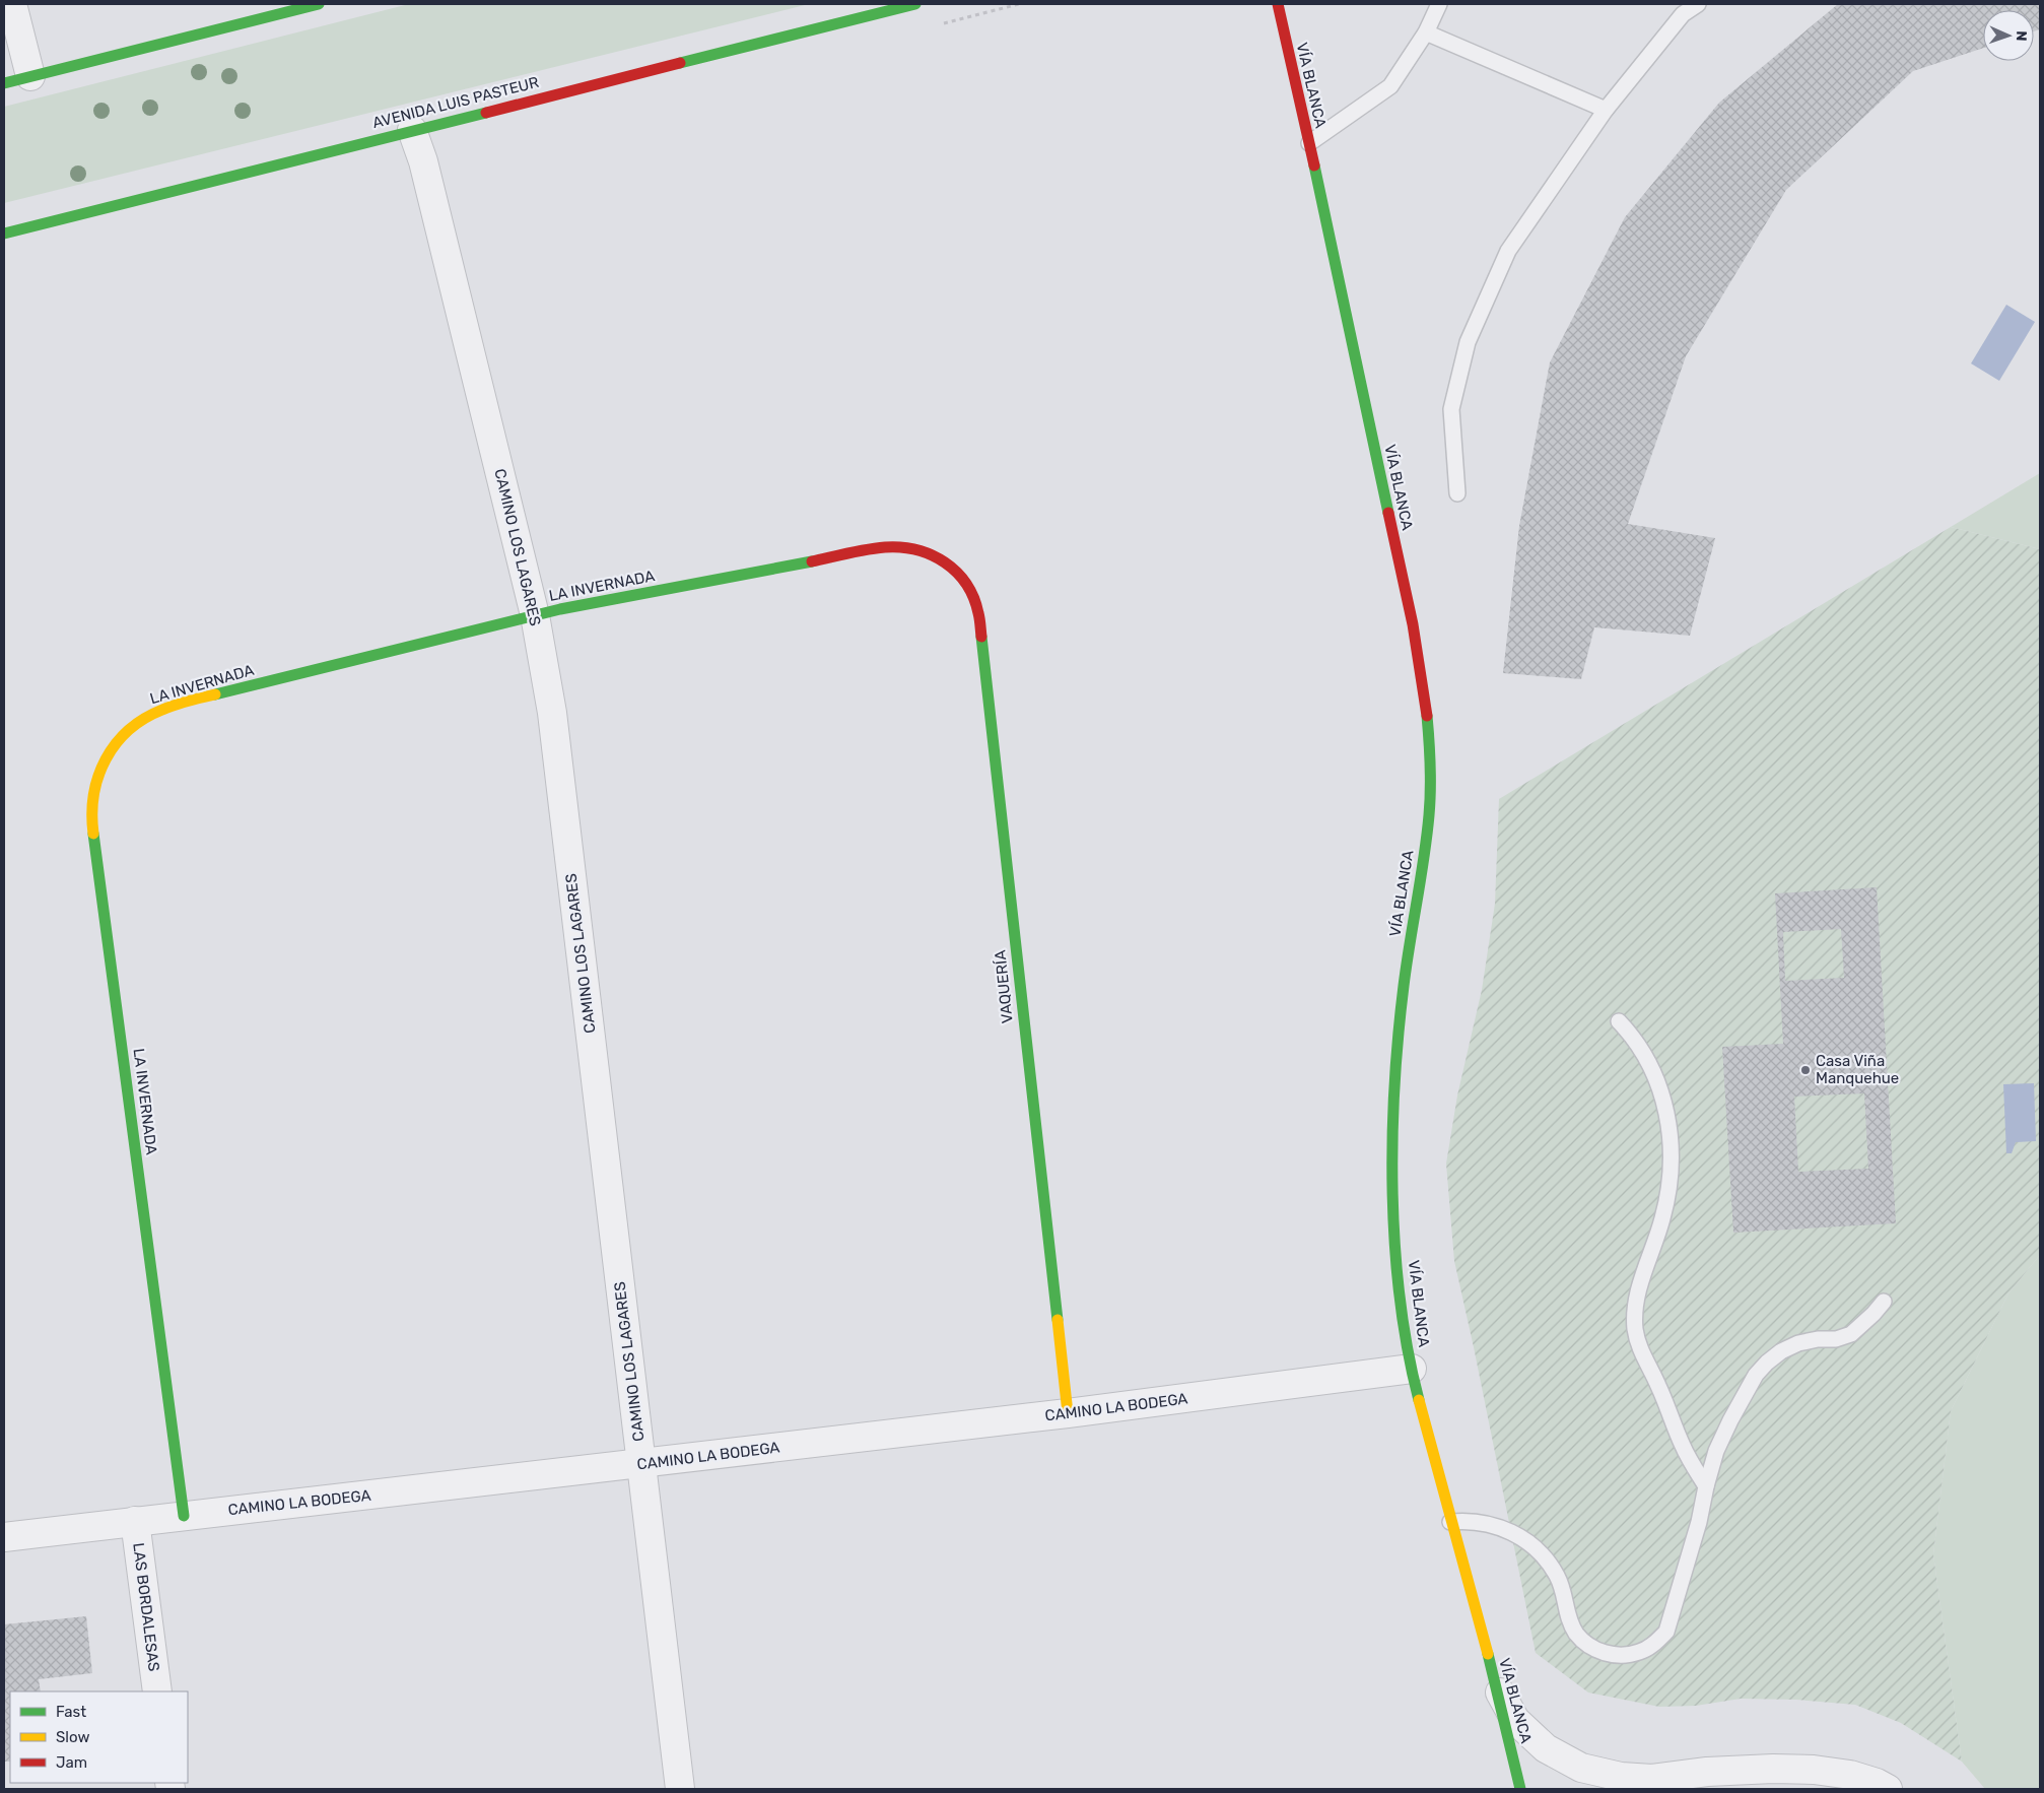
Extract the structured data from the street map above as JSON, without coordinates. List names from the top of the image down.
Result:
{
  "streets": {
    "street": [
      "VÍA BLANCA",
      "AVENIDA LUIS PASTEUR",
      "CAMINO LOS LAGARES",
      "LA INVERNADA",
      "VAQUERÍA",
      "CAMINO LA BODEGA",
      "LAS BORDALESAS"
    ]
  },
  "crossings": [
    ["VÍA BLANCA", "CAMINO LA BODEGA"],
    ["AVENIDA LUIS PASTEUR", "CAMINO LOS LAGARES"],
    ["CAMINO LOS LAGARES", "LA INVERNADA"],
    ["CAMINO LOS LAGARES", "CAMINO LA BODEGA"],
    ["LA INVERNADA", "VAQUERÍA"],
    ["LA INVERNADA", "CAMINO LA BODEGA"],
    ["VAQUERÍA", "CAMINO LA BODEGA"],
    ["CAMINO LA BODEGA", "LAS BORDALESAS"]
  ],
  "places": ["Casa Viña Manquehue"],
  "legend": ["Fast", "Slow", "Jam"],
  "north": "right"
}
